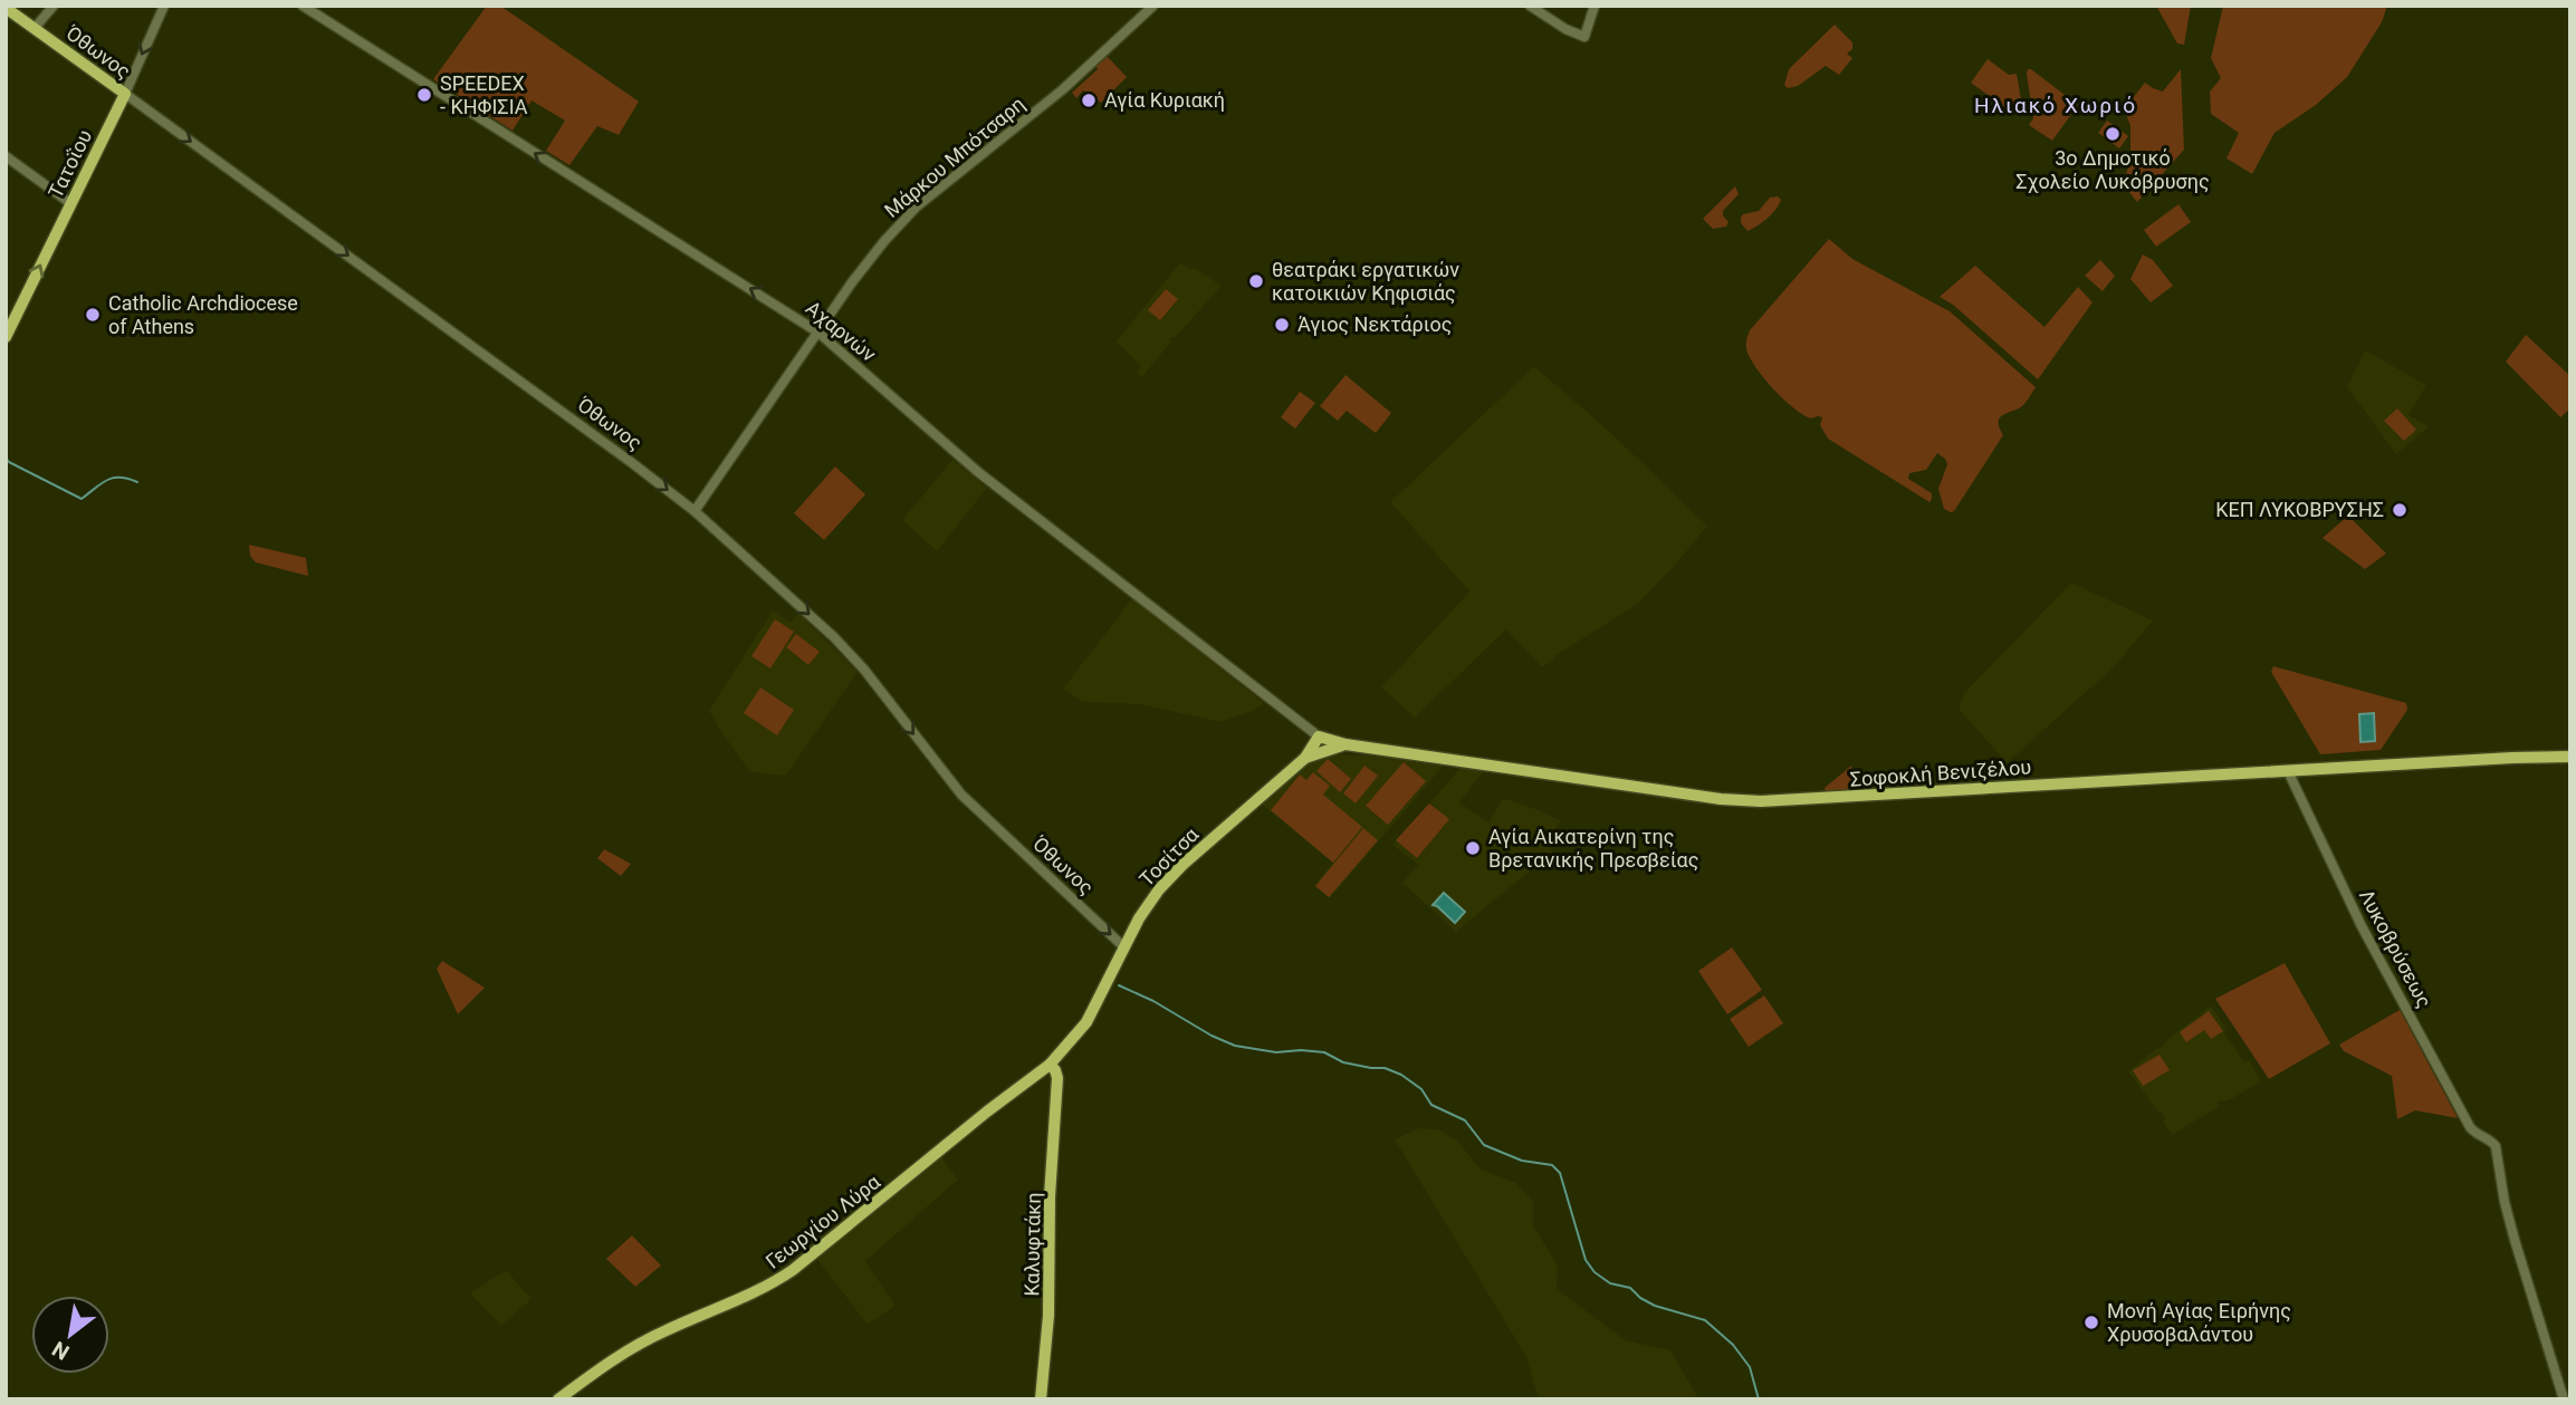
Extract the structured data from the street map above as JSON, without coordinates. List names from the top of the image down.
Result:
{
  "streets": {
    "main road": [
      "Όθωνος",
      "Τατοΐου",
      "Σοφοκλή Βενιζέλου",
      "Τοσίτσα",
      "Γεωργίου Λύρα",
      "Καλυφτάκη"
    ],
    "street": ["Μάρκου Μπότσαρη", "Αχαρνών", "Λυκοβρύσεως"]
  },
  "crossings": [
    ["Όθωνος", "Μάρκου Μπότσαρη"],
    ["Όθωνος", "Τατοΐου"],
    ["Όθωνος", "Τοσίτσα"],
    ["Μάρκου Μπότσαρη", "Αχαρνών"],
    ["Αχαρνών", "Σοφοκλή Βενιζέλου"],
    ["Αχαρνών", "Τοσίτσα"],
    ["Σοφοκλή Βενιζέλου", "Τοσίτσα"],
    ["Σοφοκλή Βενιζέλου", "Λυκοβρύσεως"],
    ["Τοσίτσα", "Γεωργίου Λύρα"],
    ["Τοσίτσα", "Καλυφτάκη"],
    ["Γεωργίου Λύρα", "Καλυφτάκη"]
  ],
  "one_way": ["Όθωνος", "Αχαρνών"],
  "districts": ["Ηλιακό Χωριό"],
  "places": [
    "SPEEDEX - ΚΗΦΙΣΙΑ",
    "Αγία Κυριακή",
    "3ο Δημοτικό Σχολείο Λυκόβρυσης",
    "θεατράκι εργατικών κατοικιών Κηφισιάς",
    "Catholic Archdiocese of Athens",
    "Άγιος Νεκτάριος",
    "ΚΕΠ ΛΥΚΟΒΡΥΣΗΣ",
    "Αγία Αικατερίνη της Βρετανικής Πρεσβείας",
    "Μονή Αγίας Ειρήνης Χρυσοβαλάντου"
  ],
  "north": "bottom left"
}
